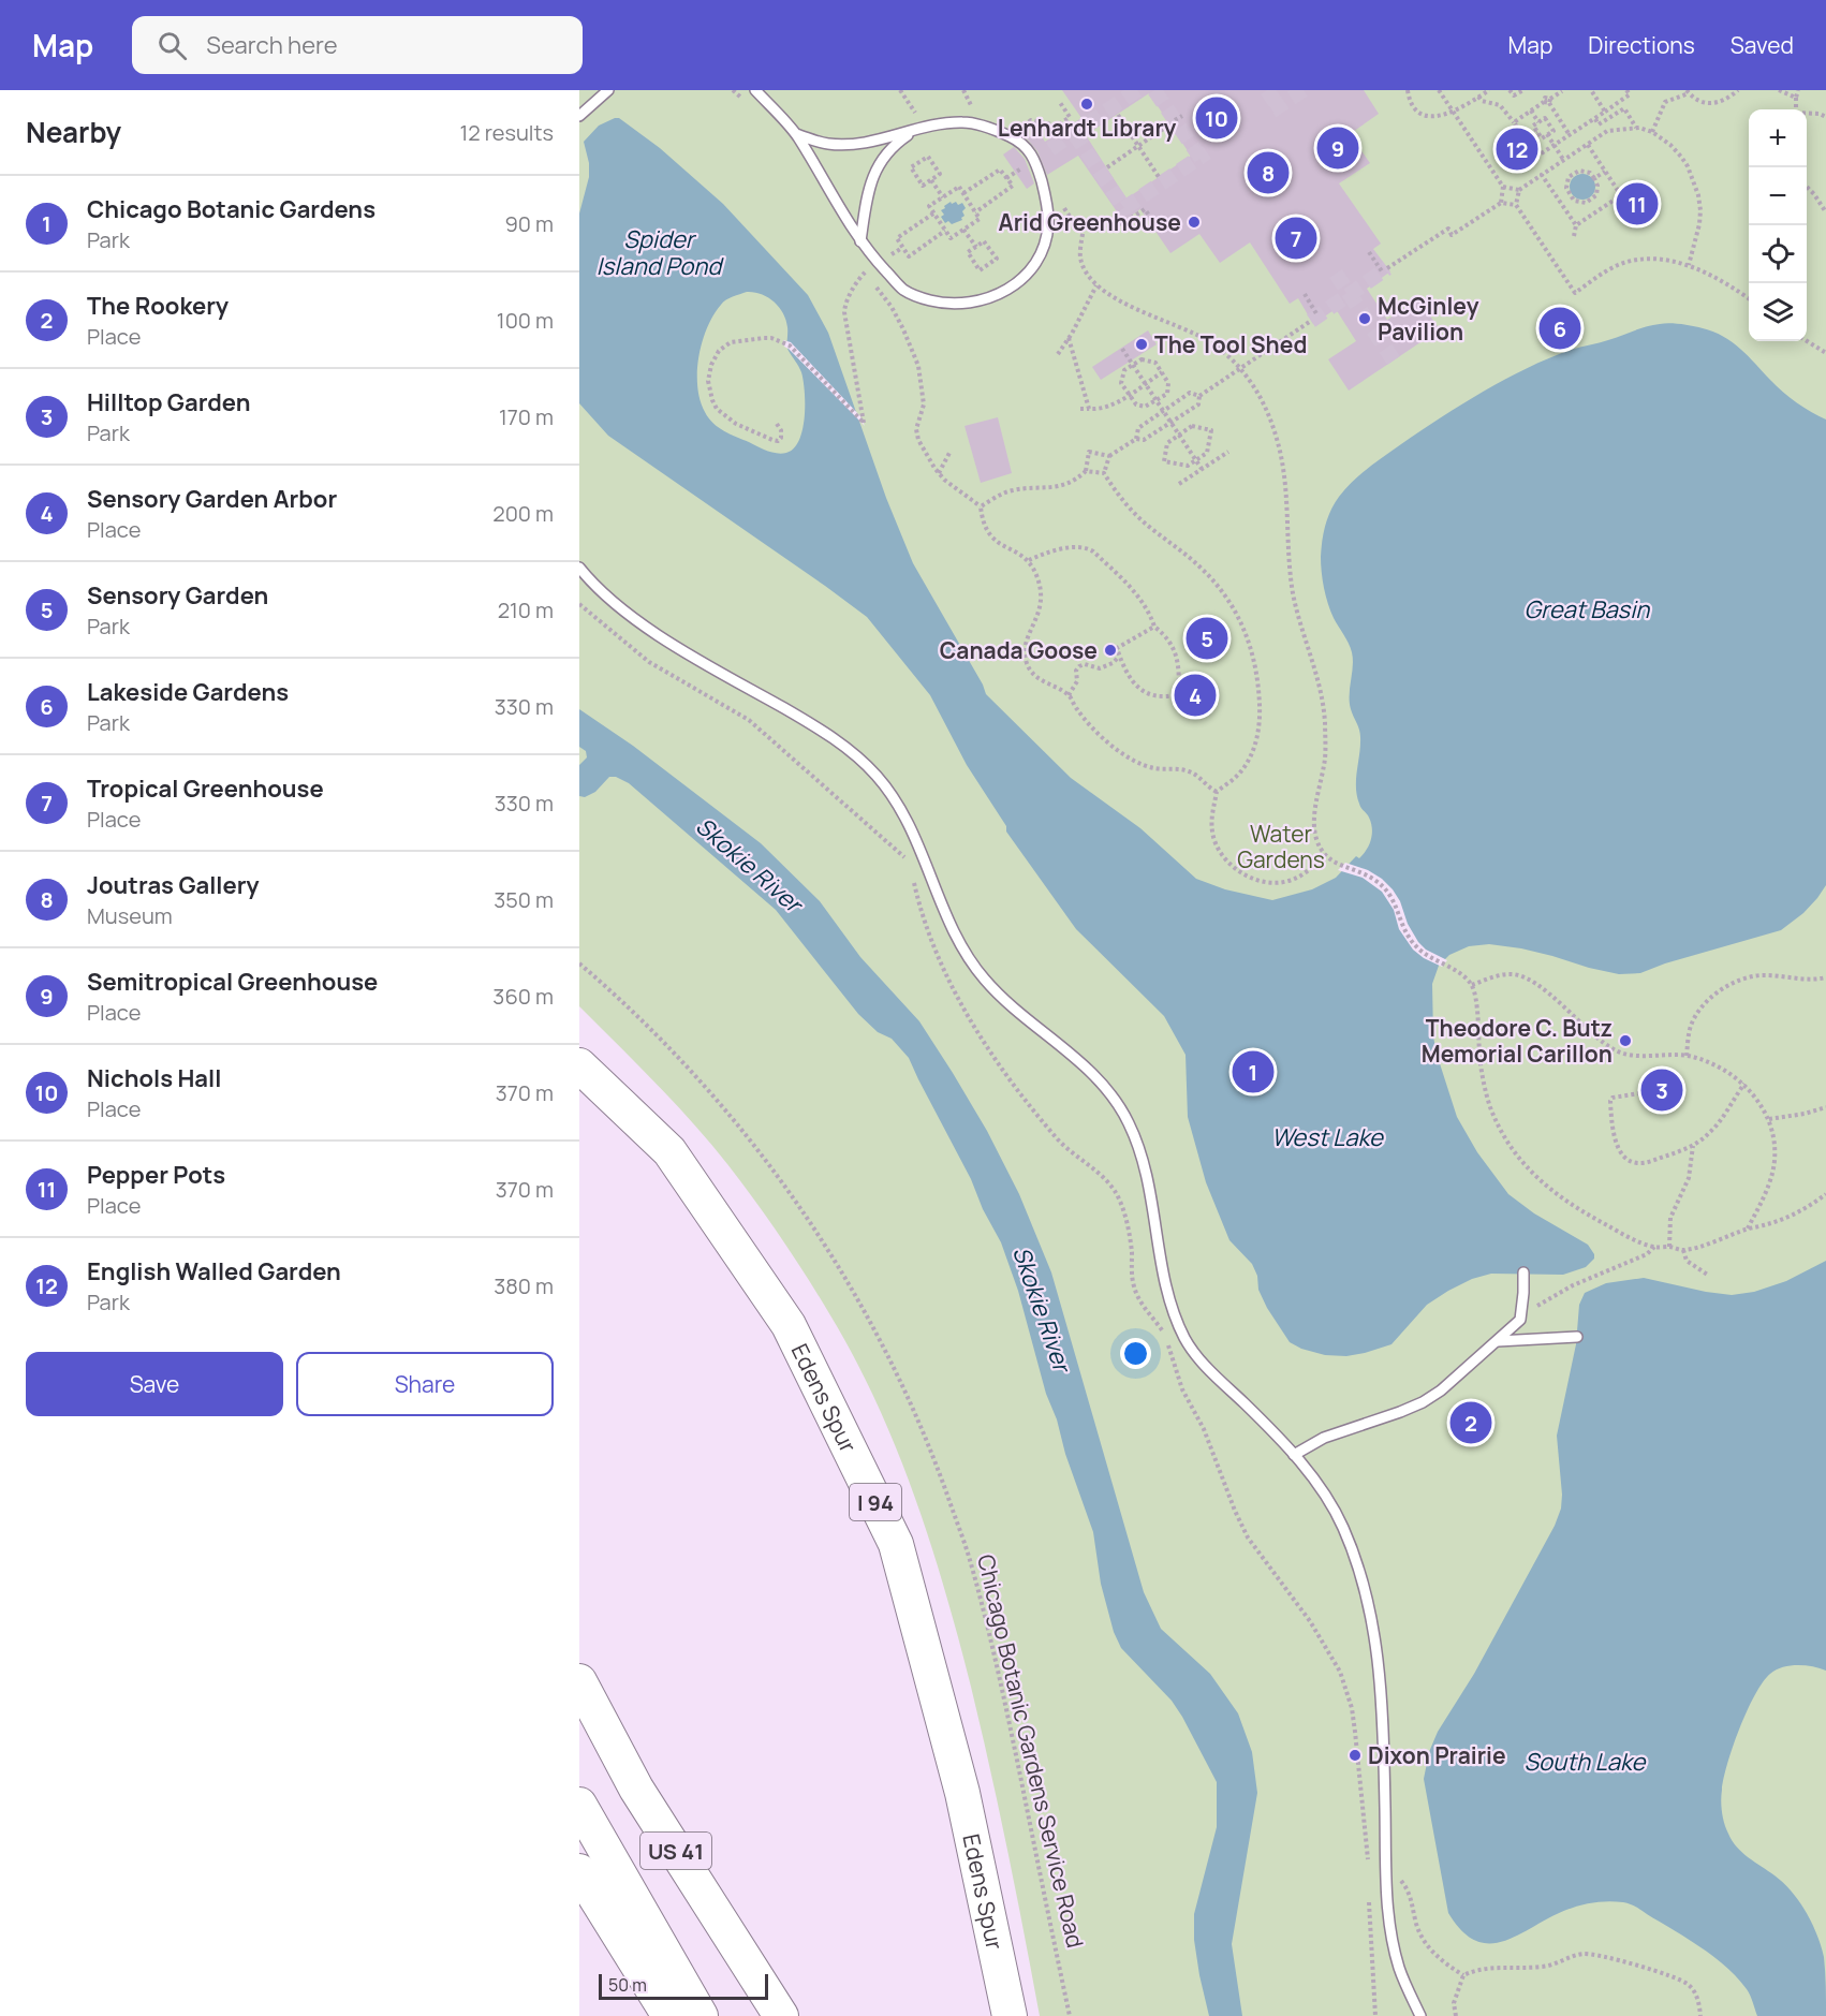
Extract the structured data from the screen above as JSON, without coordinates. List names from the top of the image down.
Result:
{
  "streets": {
    "highway": ["Edens Spur", "I 94", "US 41"],
    "path": ["Chicago Botanic Gardens Service Road"]
  },
  "water": [
    "Spider Island Pond",
    "Great Basin",
    "Skokie River",
    "West Lake",
    "South Lake"
  ],
  "parks": ["Water Gardens"],
  "places": [
    "Lenhardt Library",
    "Arid Greenhouse",
    "McGinley Pavilion",
    "The Tool Shed",
    "Canada Goose",
    "Theodore C. Butz Memorial Carillon",
    "Dixon Prairie"
  ],
  "scale_bar": "50 m",
  "page": {
    "header": "Map",
    "search": "Search here",
    "nav": ["Map", "Directions", "Saved"],
    "heading": ["Nearby", "12 results"],
    "pins": [
      "10",
      "9",
      "12",
      "8",
      "11",
      "7",
      "6",
      "5",
      "4",
      "1",
      "3",
      "2"
    ],
    "map_buttons": ["+", "−"],
    "list": [
      {
        "mark": "1",
        "name": "Chicago Botanic Gardens",
        "note": "Park",
        "value": "90 m"
      },
      {
        "mark": "2",
        "name": "The Rookery",
        "note": "Place",
        "value": "100 m"
      },
      {
        "mark": "3",
        "name": "Hilltop Garden",
        "note": "Park",
        "value": "170 m"
      },
      {
        "mark": "4",
        "name": "Sensory Garden Arbor",
        "note": "Place",
        "value": "200 m"
      },
      {
        "mark": "5",
        "name": "Sensory Garden",
        "note": "Park",
        "value": "210 m"
      },
      {
        "mark": "6",
        "name": "Lakeside Gardens",
        "note": "Park",
        "value": "330 m"
      },
      {
        "mark": "7",
        "name": "Tropical Greenhouse",
        "note": "Place",
        "value": "330 m"
      },
      {
        "mark": "8",
        "name": "Joutras Gallery",
        "note": "Museum",
        "value": "350 m"
      },
      {
        "mark": "9",
        "name": "Semitropical Greenhouse",
        "note": "Place",
        "value": "360 m"
      },
      {
        "mark": "10",
        "name": "Nichols Hall",
        "note": "Place",
        "value": "370 m"
      },
      {
        "mark": "11",
        "name": "Pepper Pots",
        "note": "Place",
        "value": "370 m"
      },
      {
        "mark": "12",
        "name": "English Walled Garden",
        "note": "Park",
        "value": "380 m"
      }
    ],
    "buttons": ["Save", "Share"],
    "scale": "50 m"
  }
}
